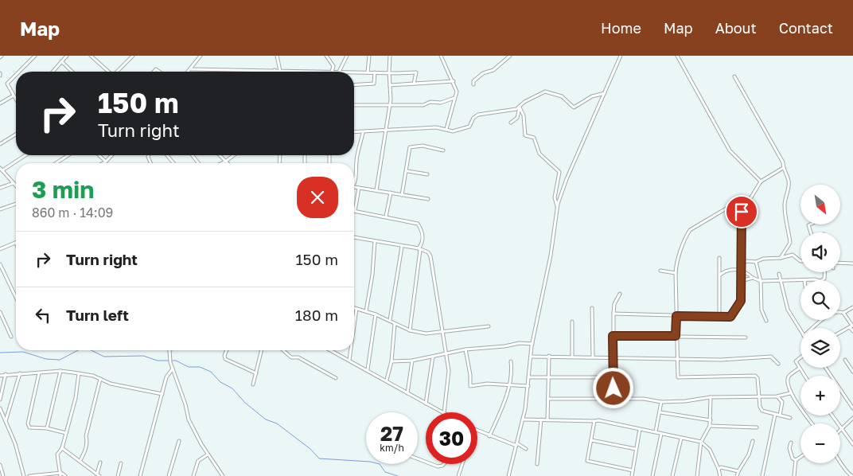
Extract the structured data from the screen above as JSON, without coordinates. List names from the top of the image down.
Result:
{
  "north": "bottom right",
  "page": {
    "header": "Map",
    "nav": [
      "Home",
      "Map",
      "About",
      "Contact"
    ],
    "turn": ["150 m", "Turn right"],
    "heading": ["3 min", "860 m · 14:09"],
    "map_buttons": ["+", "−"],
    "list": [
      {
        "name": "Turn right",
        "value": "150 m"
      },
      {
        "name": "Turn left",
        "value": "180 m"
      }
    ],
    "speed": "27 km/h",
    "limit": "30"
  }
}
